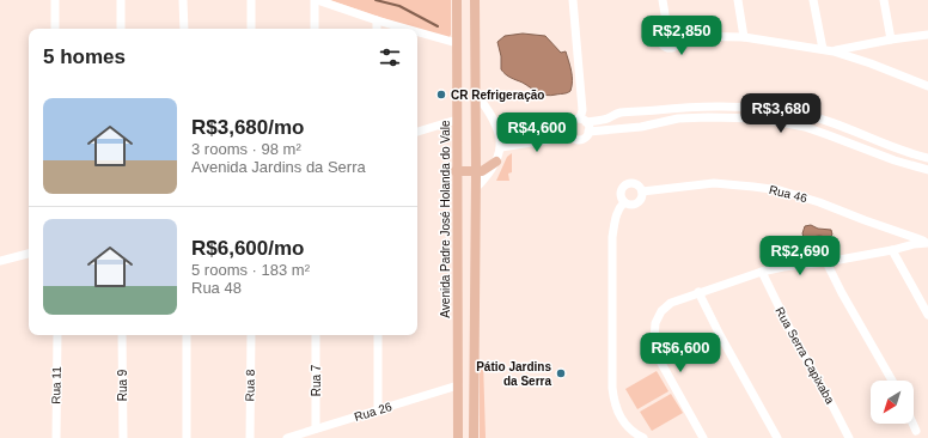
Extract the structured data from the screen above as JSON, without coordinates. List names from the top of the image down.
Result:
{
  "streets": {
    "main road": ["Avenida Padre José Holanda do Vale"],
    "street": [
      "Rua 46",
      "Rua Serra Capixaba",
      "Rua 7",
      "Rua 11",
      "Rua 9",
      "Rua 8",
      "Rua 26"
    ]
  },
  "crossings": [
    ["Avenida Padre José Holanda do Vale", "Rua 26"],
    ["Rua 7", "Rua 26"]
  ],
  "places": ["CR Refrigeração", "Pátio Jardins da Serra"],
  "north": "bottom left",
  "page": {
    "price": [
      "R$2,850",
      "R$3,680",
      "R$4,600",
      "R$2,690",
      "R$6,600"
    ],
    "heading": "5 homes",
    "list": [
      {
        "name": "R$3,680/mo",
        "note": "3 rooms · 98 m² · Avenida Jardins da Serra"
      },
      {
        "name": "R$6,600/mo",
        "note": "5 rooms · 183 m² · Rua 48"
      }
    ]
  }
}
